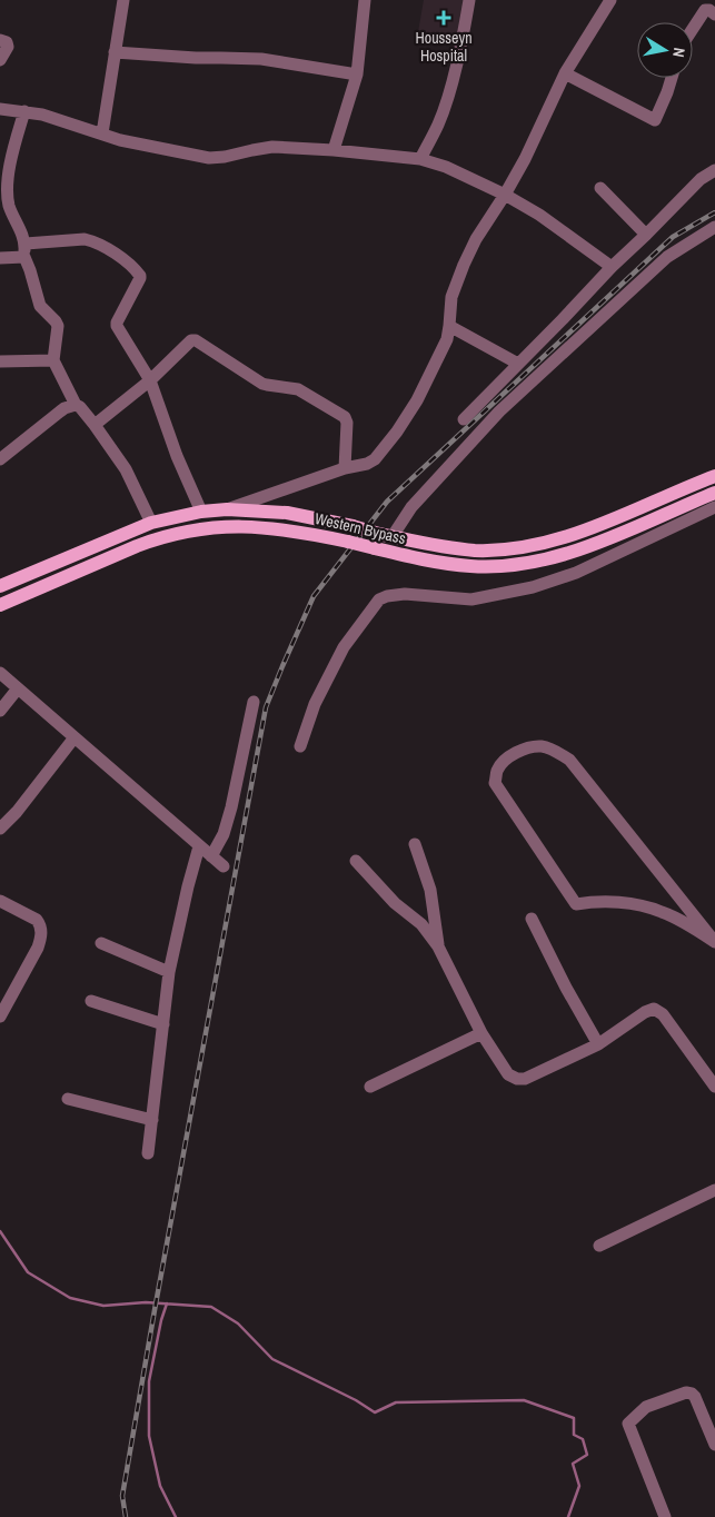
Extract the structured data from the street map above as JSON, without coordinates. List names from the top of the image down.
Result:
{
  "streets": {
    "main road": ["Western Bypass"]
  },
  "places": {
    "health": ["Housseyn Hospital"]
  },
  "north": "right"
}
